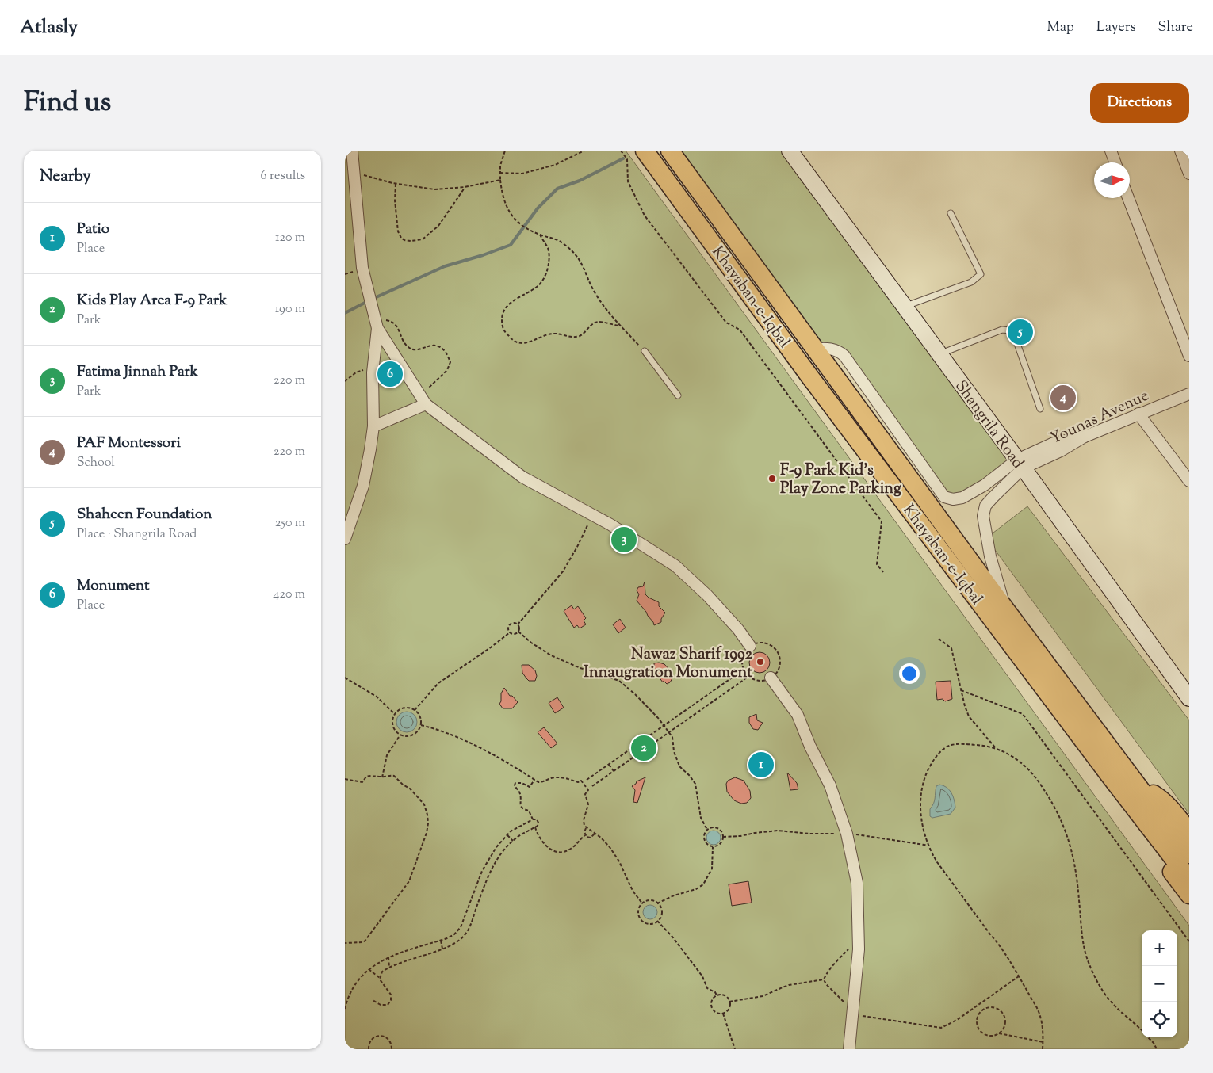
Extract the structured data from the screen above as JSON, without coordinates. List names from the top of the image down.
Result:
{
  "streets": {
    "main road": ["Khayaban-e-Iqbal"],
    "street": ["Younas Avenue", "Shangrila Road"]
  },
  "crossings": [
    ["Younas Avenue", "Shangrila Road"]
  ],
  "places": ["F-9 Park Kid's Play Zone Parking", "Nawaz Sharif 1992 Innaugration Monument"],
  "north": "right",
  "page": {
    "header": "Atlasly",
    "nav": ["Map", "Layers", "Share"],
    "title": "Find us",
    "buttons": "Directions",
    "heading": ["Nearby", "6 results"],
    "list": [
      {
        "mark": "1",
        "name": "Patio",
        "note": "Place",
        "value": "120 m"
      },
      {
        "mark": "2",
        "name": "Kids Play Area F-9 Park",
        "note": "Park",
        "value": "190 m"
      },
      {
        "mark": "3",
        "name": "Fatima Jinnah Park",
        "note": "Park",
        "value": "220 m"
      },
      {
        "mark": "4",
        "name": "PAF Montessori",
        "note": "School",
        "value": "220 m"
      },
      {
        "mark": "5",
        "name": "Shaheen Foundation",
        "note": "Place · Shangrila Road",
        "value": "250 m"
      },
      {
        "mark": "6",
        "name": "Monument",
        "note": "Place",
        "value": "420 m"
      }
    ],
    "pins": [
      "5",
      "6",
      "4",
      "3",
      "2",
      "1"
    ],
    "map_buttons": ["+", "−"]
  }
}
